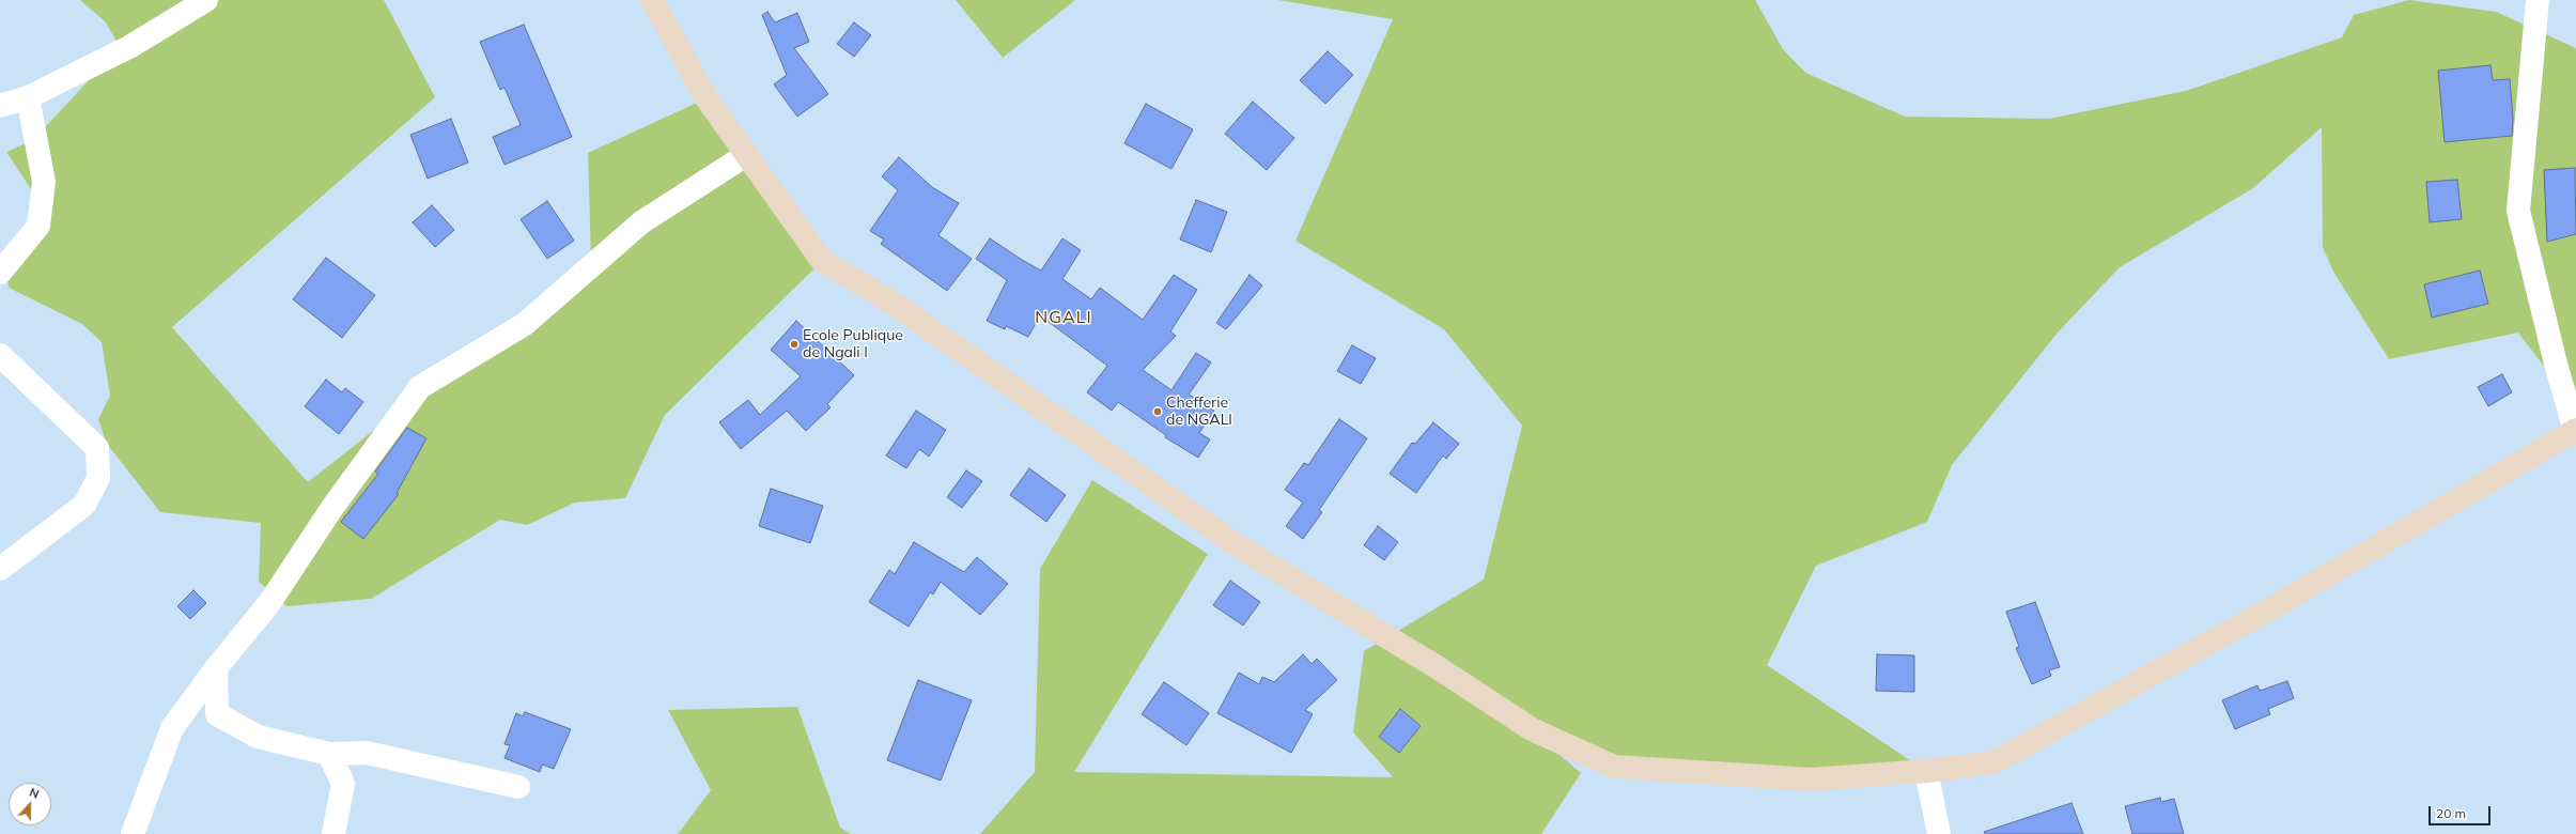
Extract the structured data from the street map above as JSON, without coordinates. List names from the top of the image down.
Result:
{
  "districts": ["NGALI"],
  "places": ["Ecole Publique de Ngali I", "Chefferie de NGALI"],
  "scale_bar": "20 m",
  "north": "top"
}
